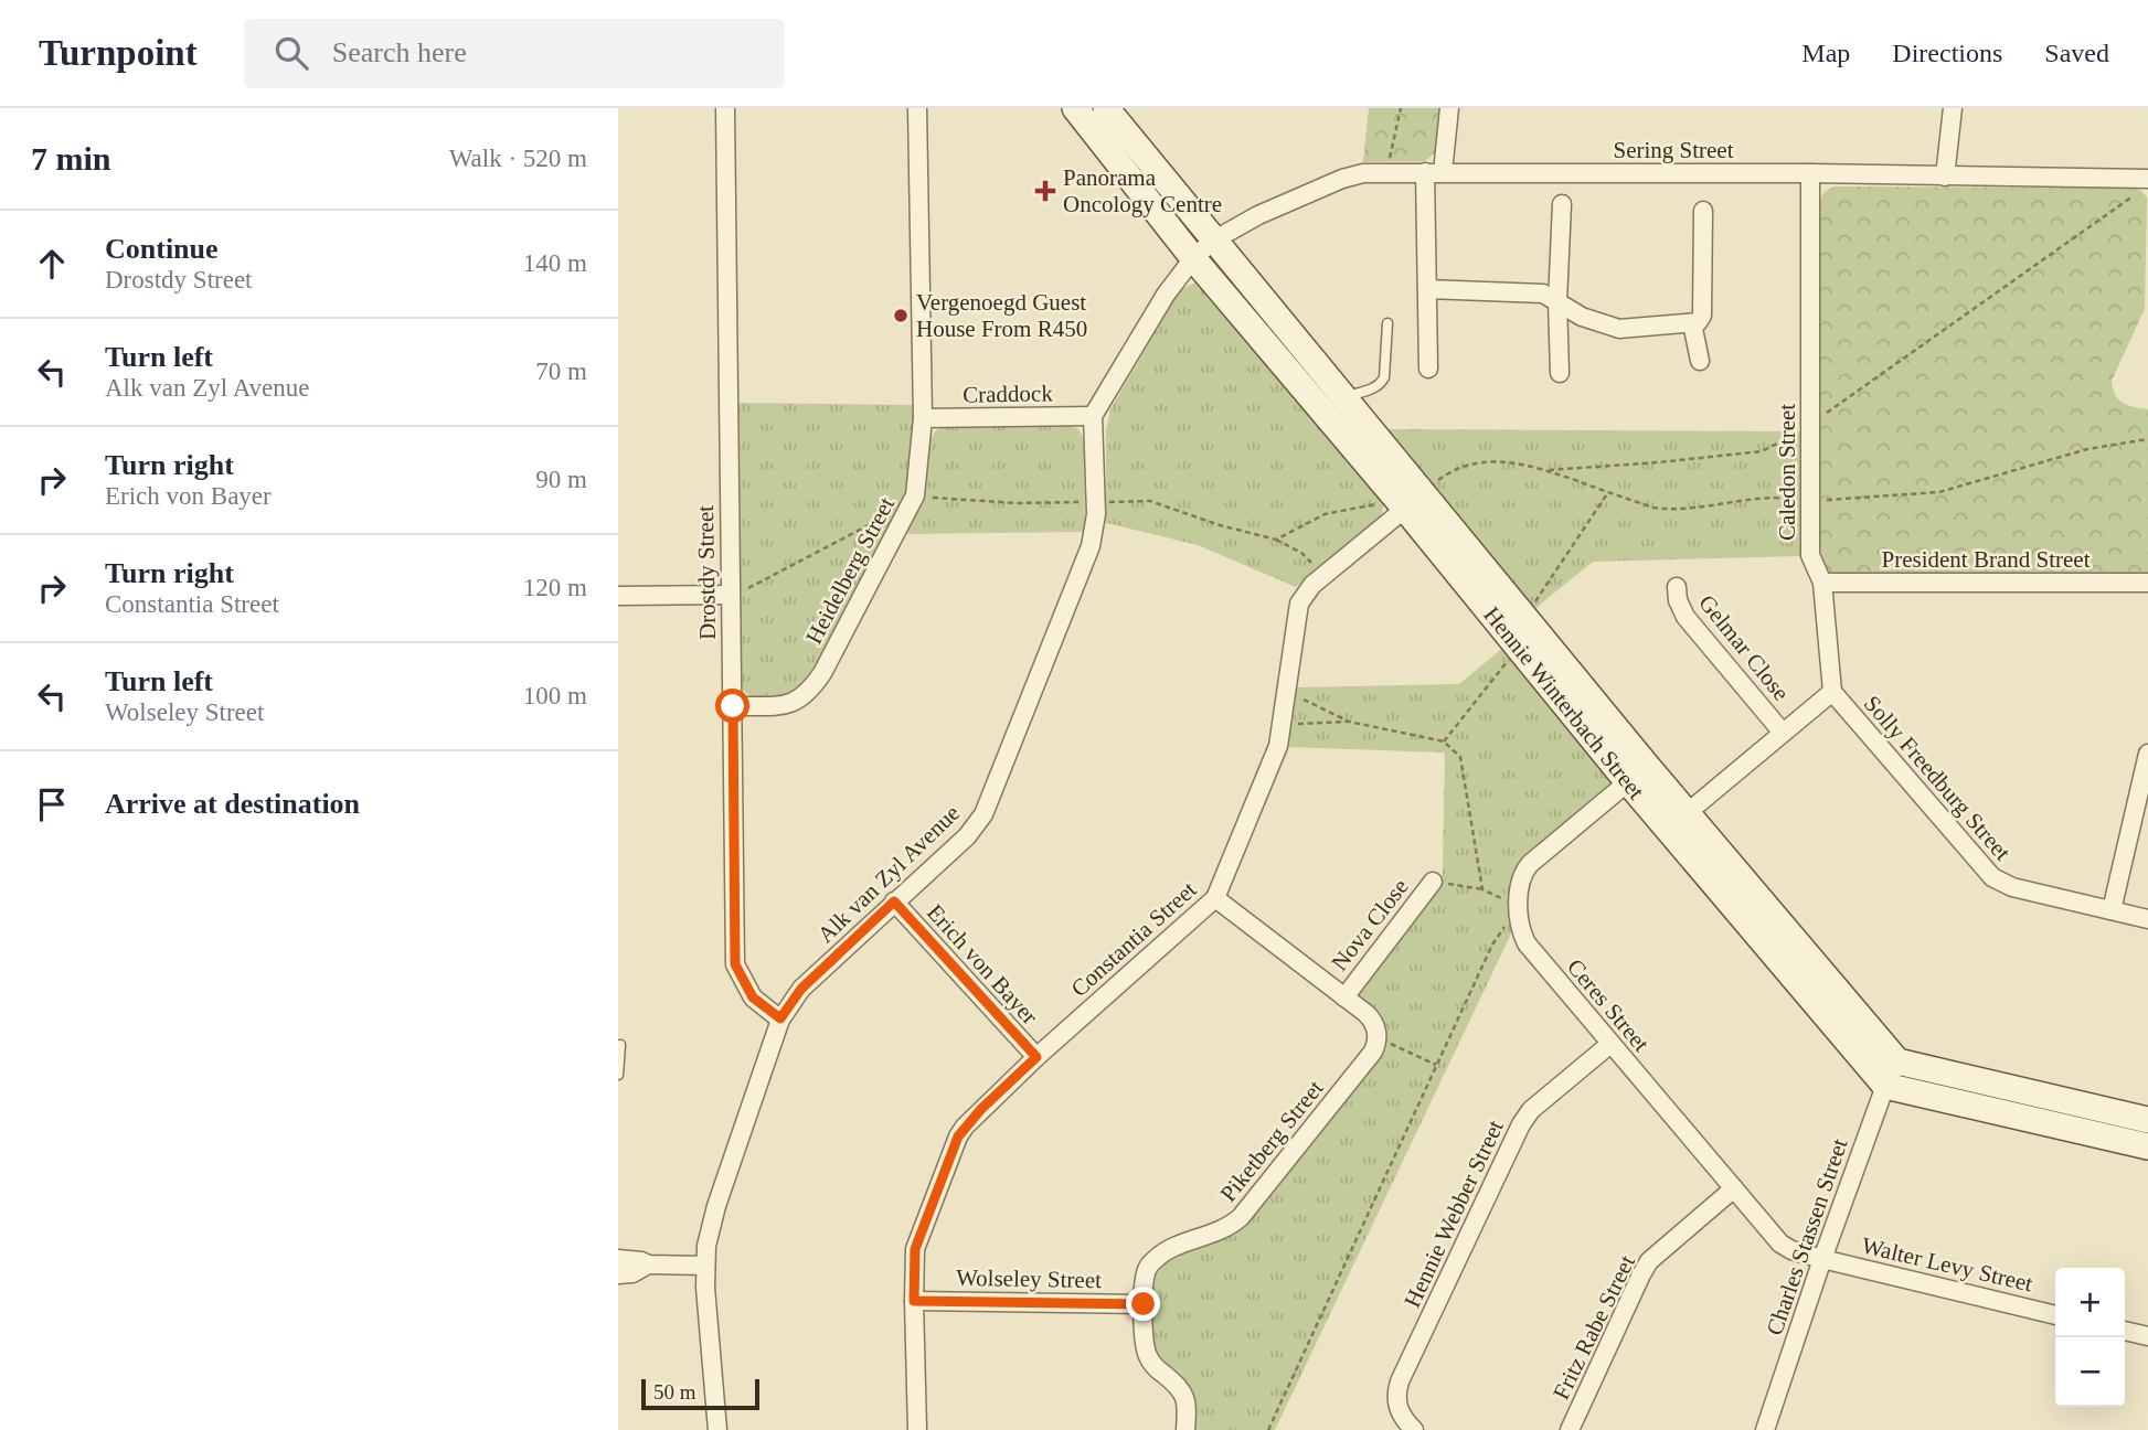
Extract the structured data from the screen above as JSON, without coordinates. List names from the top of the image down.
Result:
{
  "streets": {
    "street": [
      "Sering Street",
      "Craddock",
      "Caledon Street",
      "President Brand Street",
      "Heidelberg Street",
      "Drostdy Street",
      "Gelmar Close",
      "Hennie Winterbach Street",
      "Solly Freedburg Street",
      "Alk van Zyl Avenue",
      "Nova Close",
      "Constantia Street",
      "Erich von Bayer",
      "Ceres Street",
      "Piketberg Street",
      "Hennie Webber Street",
      "Charles Stassen Street",
      "Walter Levy Street",
      "Wolseley Street",
      "Fritz Rabe Street"
    ]
  },
  "crossings": [
    ["Sering Street", "Caledon Street"],
    ["Sering Street", "Hennie Winterbach Street"],
    ["Craddock", "Heidelberg Street"],
    ["Craddock", "Alk van Zyl Avenue"],
    ["Caledon Street", "President Brand Street"],
    ["Caledon Street", "Solly Freedburg Street"],
    ["Heidelberg Street", "Drostdy Street"],
    ["Drostdy Street", "Alk van Zyl Avenue"],
    ["Hennie Winterbach Street", "Constantia Street"],
    ["Hennie Winterbach Street", "Ceres Street"],
    ["Hennie Winterbach Street", "Charles Stassen Street"],
    ["Alk van Zyl Avenue", "Erich von Bayer"],
    ["Constantia Street", "Erich von Bayer"],
    ["Constantia Street", "Wolseley Street"],
    ["Ceres Street", "Hennie Webber Street"],
    ["Ceres Street", "Charles Stassen Street"],
    ["Ceres Street", "Walter Levy Street"],
    ["Ceres Street", "Fritz Rabe Street"],
    ["Piketberg Street", "Wolseley Street"],
    ["Charles Stassen Street", "Walter Levy Street"]
  ],
  "places": {
    "health": ["Panorama Oncology Centre"],
    "other": ["Vergenoegd Guest House From R450"]
  },
  "scale_bar": "50 m",
  "page": {
    "header": "Turnpoint",
    "search": "Search here",
    "nav": ["Map", "Directions", "Saved"],
    "heading": ["7 min", "Walk · 520 m"],
    "list": [
      ["Continue", "Drostdy Street", "140 m"],
      ["Turn left", "Alk van Zyl Avenue", "70 m"],
      ["Turn right", "Erich von Bayer", "90 m"],
      ["Turn right", "Constantia Street", "120 m"],
      ["Turn left", "Wolseley Street", "100 m"],
      "Arrive at destination"
    ],
    "map_buttons": ["+", "−"],
    "scale": "50 m"
  }
}
